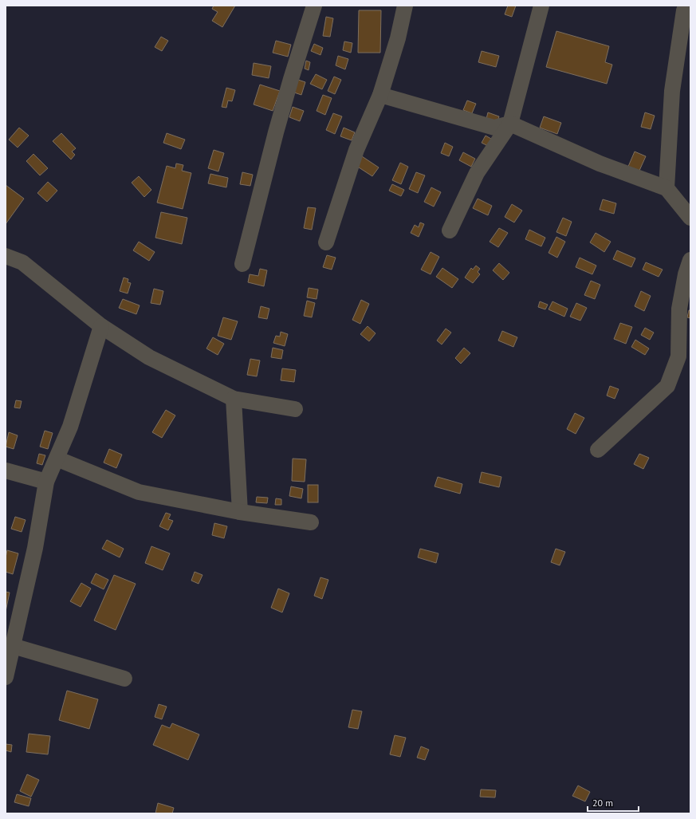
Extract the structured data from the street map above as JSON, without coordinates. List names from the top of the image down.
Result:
{
  "scale_bar": "20 m"
}
